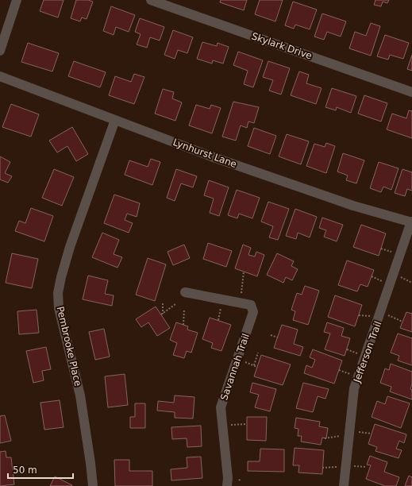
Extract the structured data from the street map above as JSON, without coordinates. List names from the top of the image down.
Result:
{
  "streets": {
    "street": [
      "Skylark Drive",
      "Lynhurst Lane",
      "Pembrooke Place",
      "Jefferson Trail",
      "Savannah Trail"
    ]
  },
  "crossings": [
    ["Lynhurst Lane", "Pembrooke Place"],
    ["Lynhurst Lane", "Jefferson Trail"]
  ],
  "scale_bar": "50 m"
}
